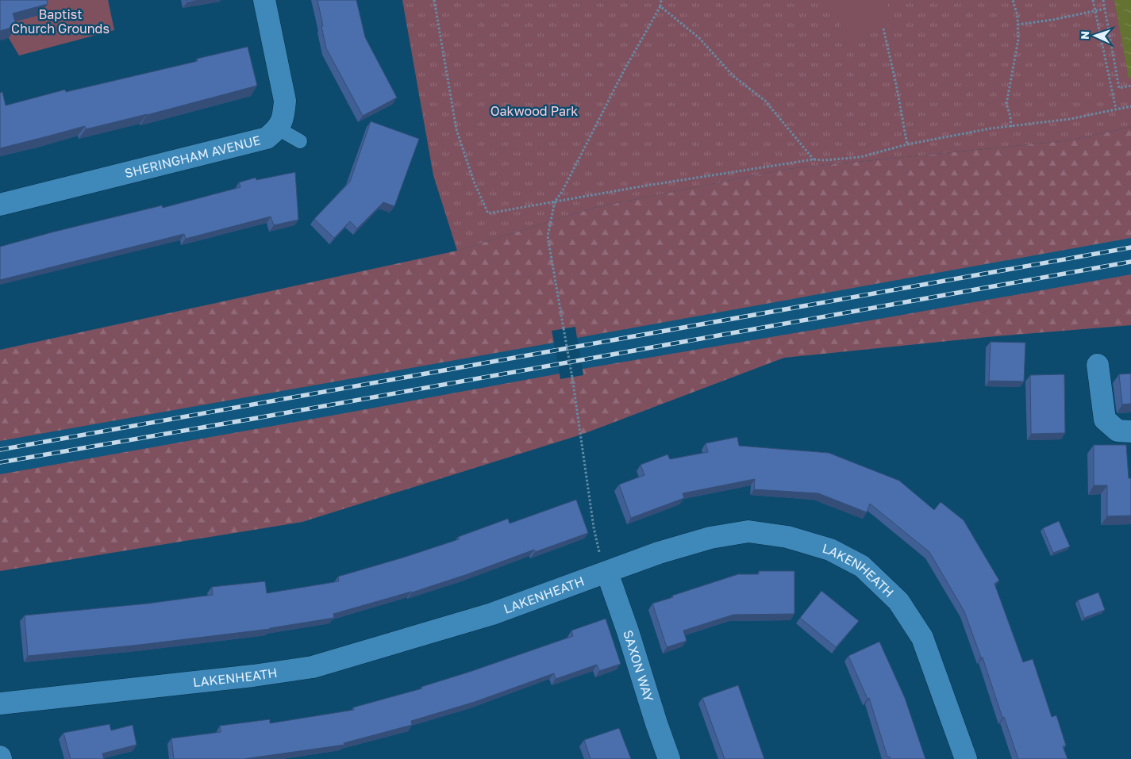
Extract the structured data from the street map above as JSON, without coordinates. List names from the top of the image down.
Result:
{
  "streets": {
    "street": ["SHERINGHAM AVENUE", "LAKENHEATH", "SAXON WAY"]
  },
  "crossings": [
    ["LAKENHEATH", "SAXON WAY"]
  ],
  "parks": ["Baptist Church Grounds", "Oakwood Park"],
  "north": "left"
}
